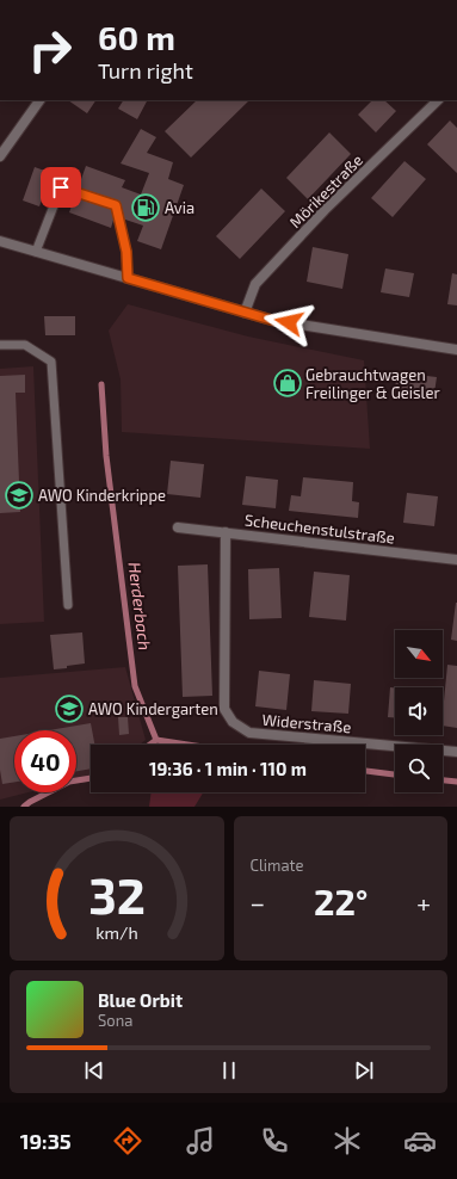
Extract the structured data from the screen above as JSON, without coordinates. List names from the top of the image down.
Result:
{
  "streets": {
    "street": ["Mörikestraße", "Scheuchenstulstraße", "Widerstraße"]
  },
  "crossings": [
    ["Scheuchenstulstraße", "Widerstraße"]
  ],
  "water": ["Herderbach"],
  "places": {
    "fuel station": ["Avia"],
    "shop": ["Gebrauchtwagen Freilinger & Geisler"],
    "school or university": ["AWO Kinderkrippe", "AWO Kindergarten"]
  },
  "north": "bottom right",
  "page": {
    "turn": ["60 m", "Turn right"],
    "limit": "40",
    "trip": "19:36 · 1 min · 110 m",
    "tile": "Climate",
    "heat": ["−", "22°", "+"],
    "song": ["Blue Orbit", "Sona"],
    "tabs": "19:35",
    "gauge": ["32", "km/h"]
  }
}
